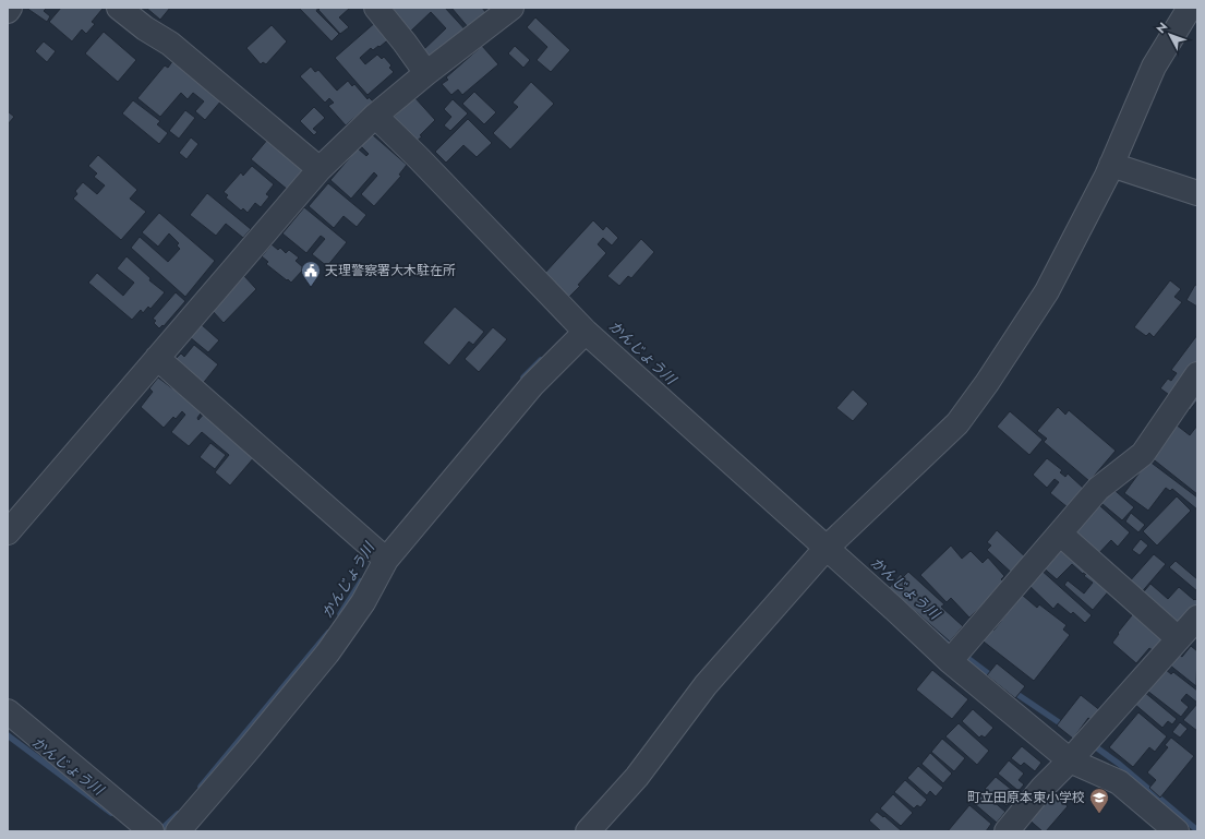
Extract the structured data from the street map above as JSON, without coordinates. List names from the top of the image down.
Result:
{
  "water": ["かんじょう川"],
  "places": {
    "public building": ["天理警察署大木駐在所"],
    "school or university": ["町立田原本東小学校"]
  },
  "north": "top left"
}
